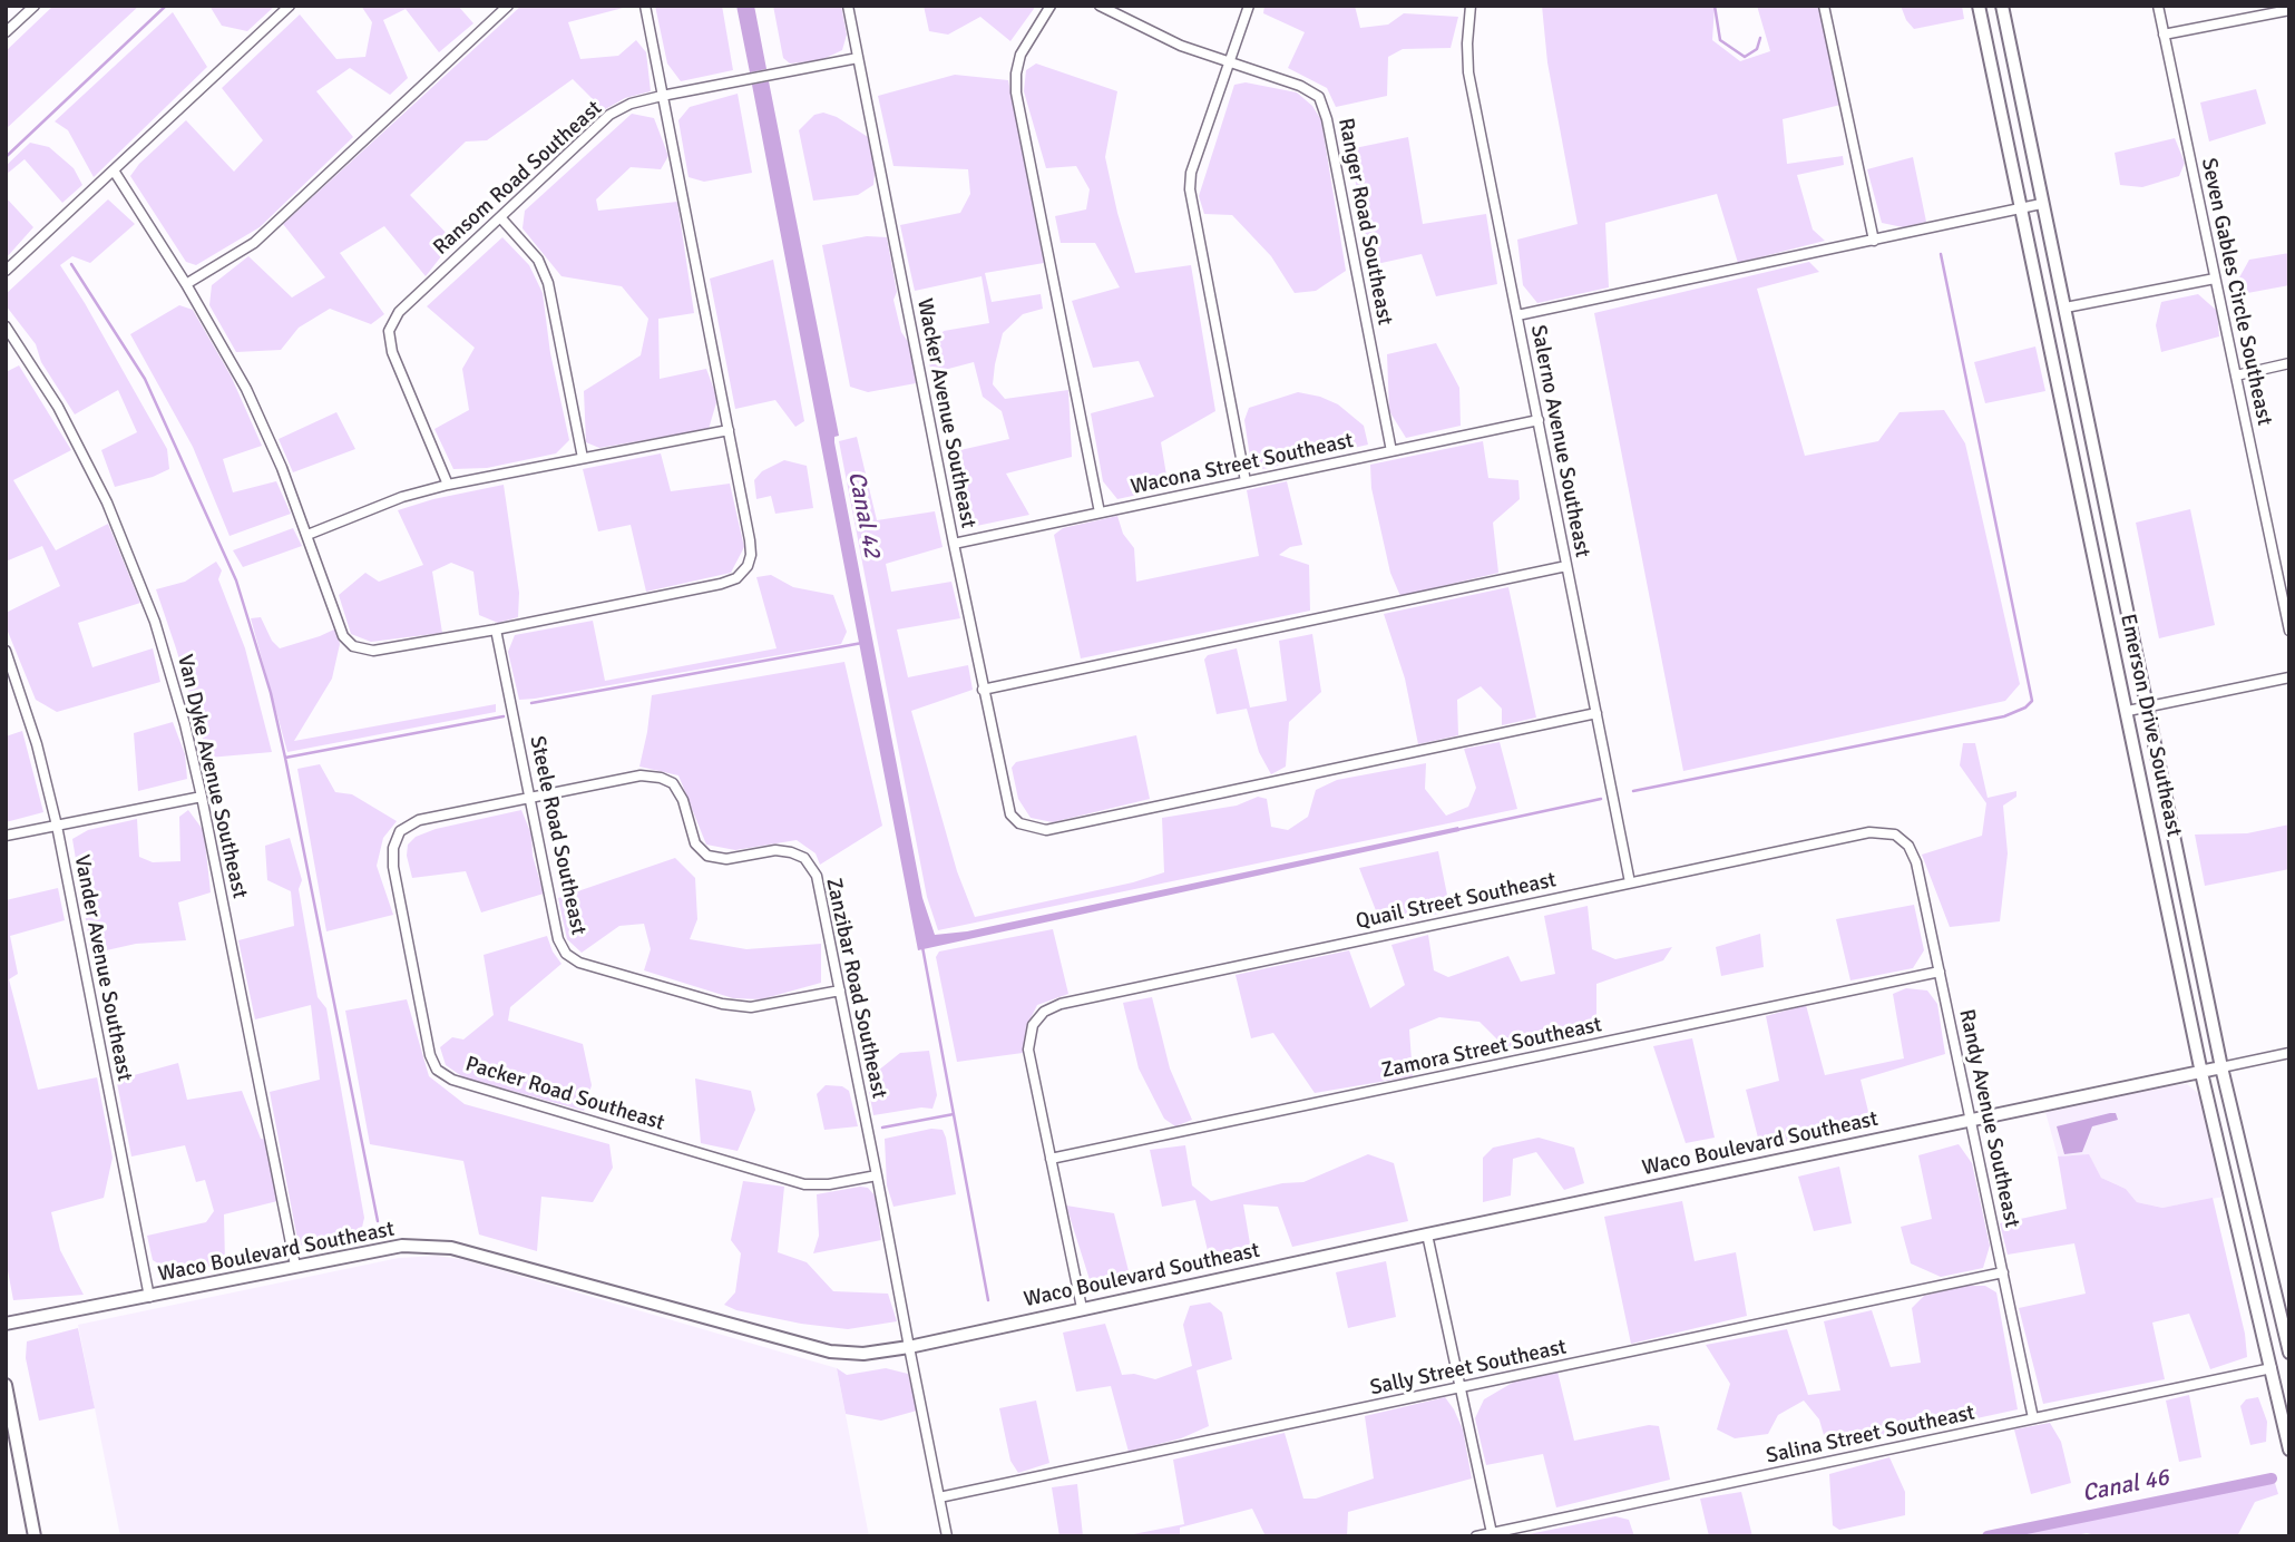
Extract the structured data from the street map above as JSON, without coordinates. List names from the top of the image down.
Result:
{
  "streets": {
    "street": [
      "Ransom Road Southeast",
      "Ranger Road Southeast",
      "Seven Gables Circle Southeast",
      "Wacker Avenue Southeast",
      "Salerno Avenue Southeast",
      "Wacona Street Southeast",
      "Emerson Drive Southeast",
      "Van Dyke Avenue Southeast",
      "Steele Road Southeast",
      "Quail Street Southeast",
      "Vander Avenue Southeast",
      "Zanzibar Road Southeast",
      "Zamora Street Southeast",
      "Packer Road Southeast",
      "Randy Avenue Southeast",
      "Waco Boulevard Southeast",
      "Sally Street Southeast",
      "Salina Street Southeast"
    ]
  },
  "crossings": [
    ["Ransom Road Southeast", "Wacker Avenue Southeast"],
    ["Ranger Road Southeast", "Wacona Street Southeast"],
    ["Wacker Avenue Southeast", "Salerno Avenue Southeast"],
    ["Wacker Avenue Southeast", "Wacona Street Southeast"],
    ["Salerno Avenue Southeast", "Wacona Street Southeast"],
    ["Salerno Avenue Southeast", "Quail Street Southeast"],
    ["Emerson Drive Southeast", "Waco Boulevard Southeast"],
    ["Emerson Drive Southeast", "Salina Street Southeast"],
    ["Van Dyke Avenue Southeast", "Waco Boulevard Southeast"],
    ["Steele Road Southeast", "Zanzibar Road Southeast"],
    ["Quail Street Southeast", "Zamora Street Southeast"],
    ["Quail Street Southeast", "Randy Avenue Southeast"],
    ["Vander Avenue Southeast", "Waco Boulevard Southeast"],
    ["Zanzibar Road Southeast", "Packer Road Southeast"],
    ["Zanzibar Road Southeast", "Waco Boulevard Southeast"],
    ["Zanzibar Road Southeast", "Sally Street Southeast"],
    ["Zamora Street Southeast", "Randy Avenue Southeast"],
    ["Randy Avenue Southeast", "Waco Boulevard Southeast"],
    ["Randy Avenue Southeast", "Sally Street Southeast"],
    ["Randy Avenue Southeast", "Salina Street Southeast"]
  ],
  "water": ["Canal 42", "Canal 46"]
}
